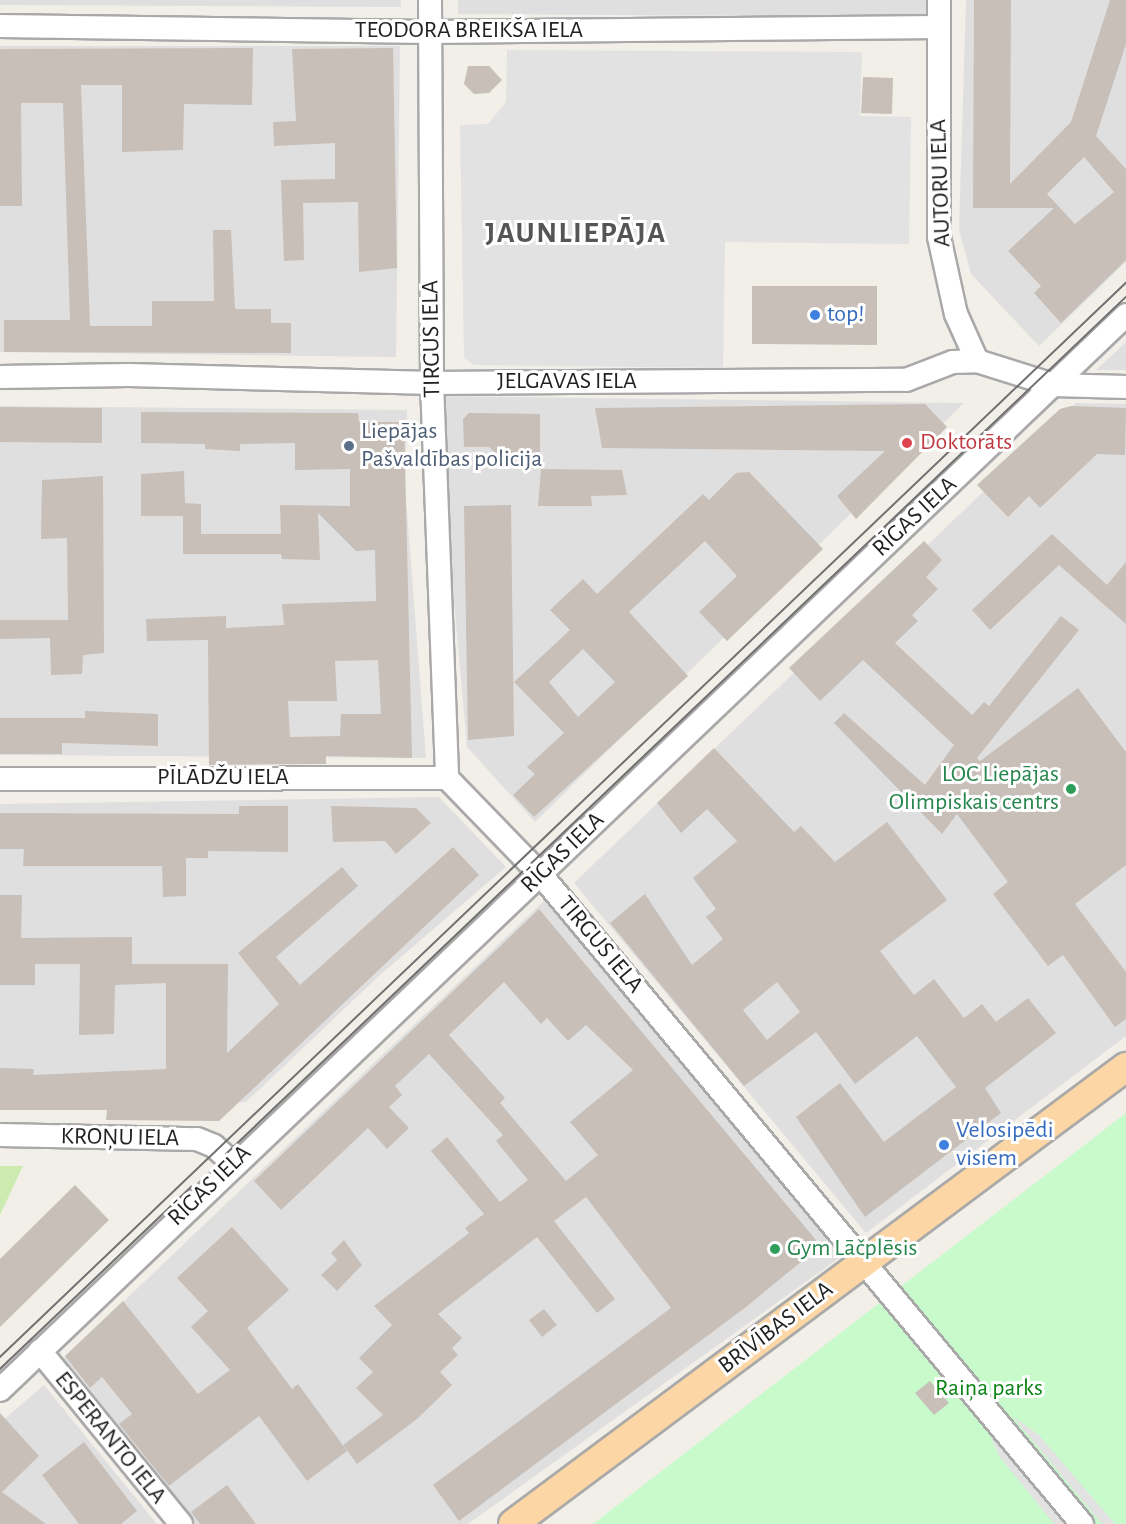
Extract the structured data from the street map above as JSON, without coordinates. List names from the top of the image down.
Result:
{
  "streets": {
    "main road": ["BRĪVĪBAS IELA"],
    "street": [
      "TEODORA BREIKŠA IELA",
      "AUTORU IELA",
      "TIRGUS IELA",
      "JELGAVAS IELA",
      "RĪGAS IELA",
      "PĪLĀDŽU IELA",
      "KROŅU IELA",
      "ESPERANTO IELA"
    ]
  },
  "crossings": [
    ["TEODORA BREIKŠA IELA", "AUTORU IELA"],
    ["TEODORA BREIKŠA IELA", "TIRGUS IELA"],
    ["AUTORU IELA", "JELGAVAS IELA"],
    ["TIRGUS IELA", "JELGAVAS IELA"],
    ["TIRGUS IELA", "RĪGAS IELA"],
    ["TIRGUS IELA", "PĪLĀDŽU IELA"],
    ["TIRGUS IELA", "BRĪVĪBAS IELA"],
    ["JELGAVAS IELA", "RĪGAS IELA"],
    ["RĪGAS IELA", "KROŅU IELA"],
    ["RĪGAS IELA", "ESPERANTO IELA"]
  ],
  "districts": ["JAUNLIEPĀJA"],
  "parks": ["Raiņa parks"],
  "places": [
    "top!",
    "Doktorāts",
    "Liepājas Pašvaldības policija",
    "LOC Liepājas Olimpiskais centrs",
    "Velosipēdi visiem",
    "Gym Lāčplēsis"
  ]
}
